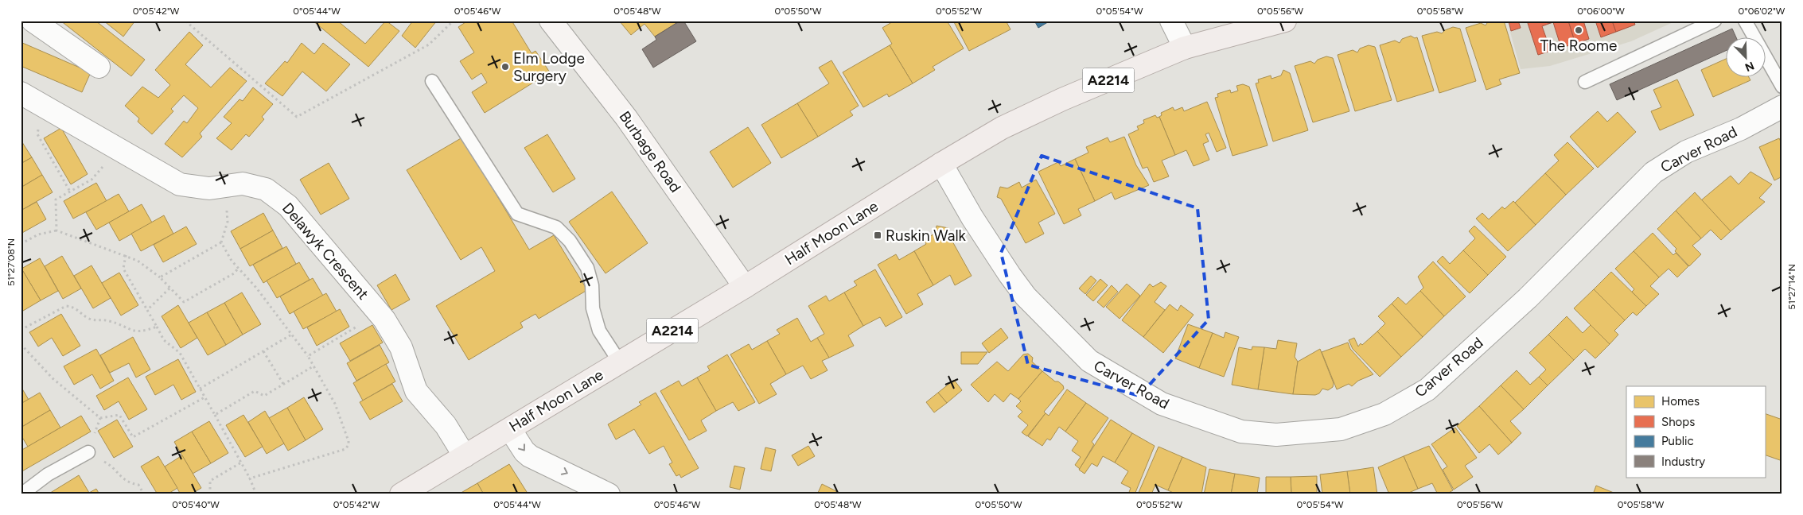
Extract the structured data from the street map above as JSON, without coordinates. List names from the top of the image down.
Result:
{
  "streets": {
    "main road": ["A2214", "Half Moon Lane"],
    "street": ["Carver Road", "Burbage Road", "Delawyk Crescent"]
  },
  "crossings": [
    ["Carver Road", "Half Moon Lane"],
    ["Burbage Road", "Half Moon Lane"],
    ["Half Moon Lane", "Delawyk Crescent"]
  ],
  "places": {
    "other": ["The Roome", "Elm Lodge Surgery"],
    "transit": ["Ruskin Walk"]
  },
  "legend": [
    "Homes",
    "Shops",
    "Public",
    "Industry"
  ],
  "north": "bottom right",
  "coordinates": [
    "0°05'42\"W",
    "0°05'44\"W",
    "0°05'46\"W",
    "0°05'48\"W",
    "0°05'50\"W",
    "0°05'52\"W",
    "0°05'54\"W",
    "0°05'56\"W",
    "0°05'58\"W",
    "0°06'00\"W",
    "0°06'02\"W",
    "51°27'08\"N",
    "51°27'14\"N",
    "0°05'40\"W"
  ]
}
